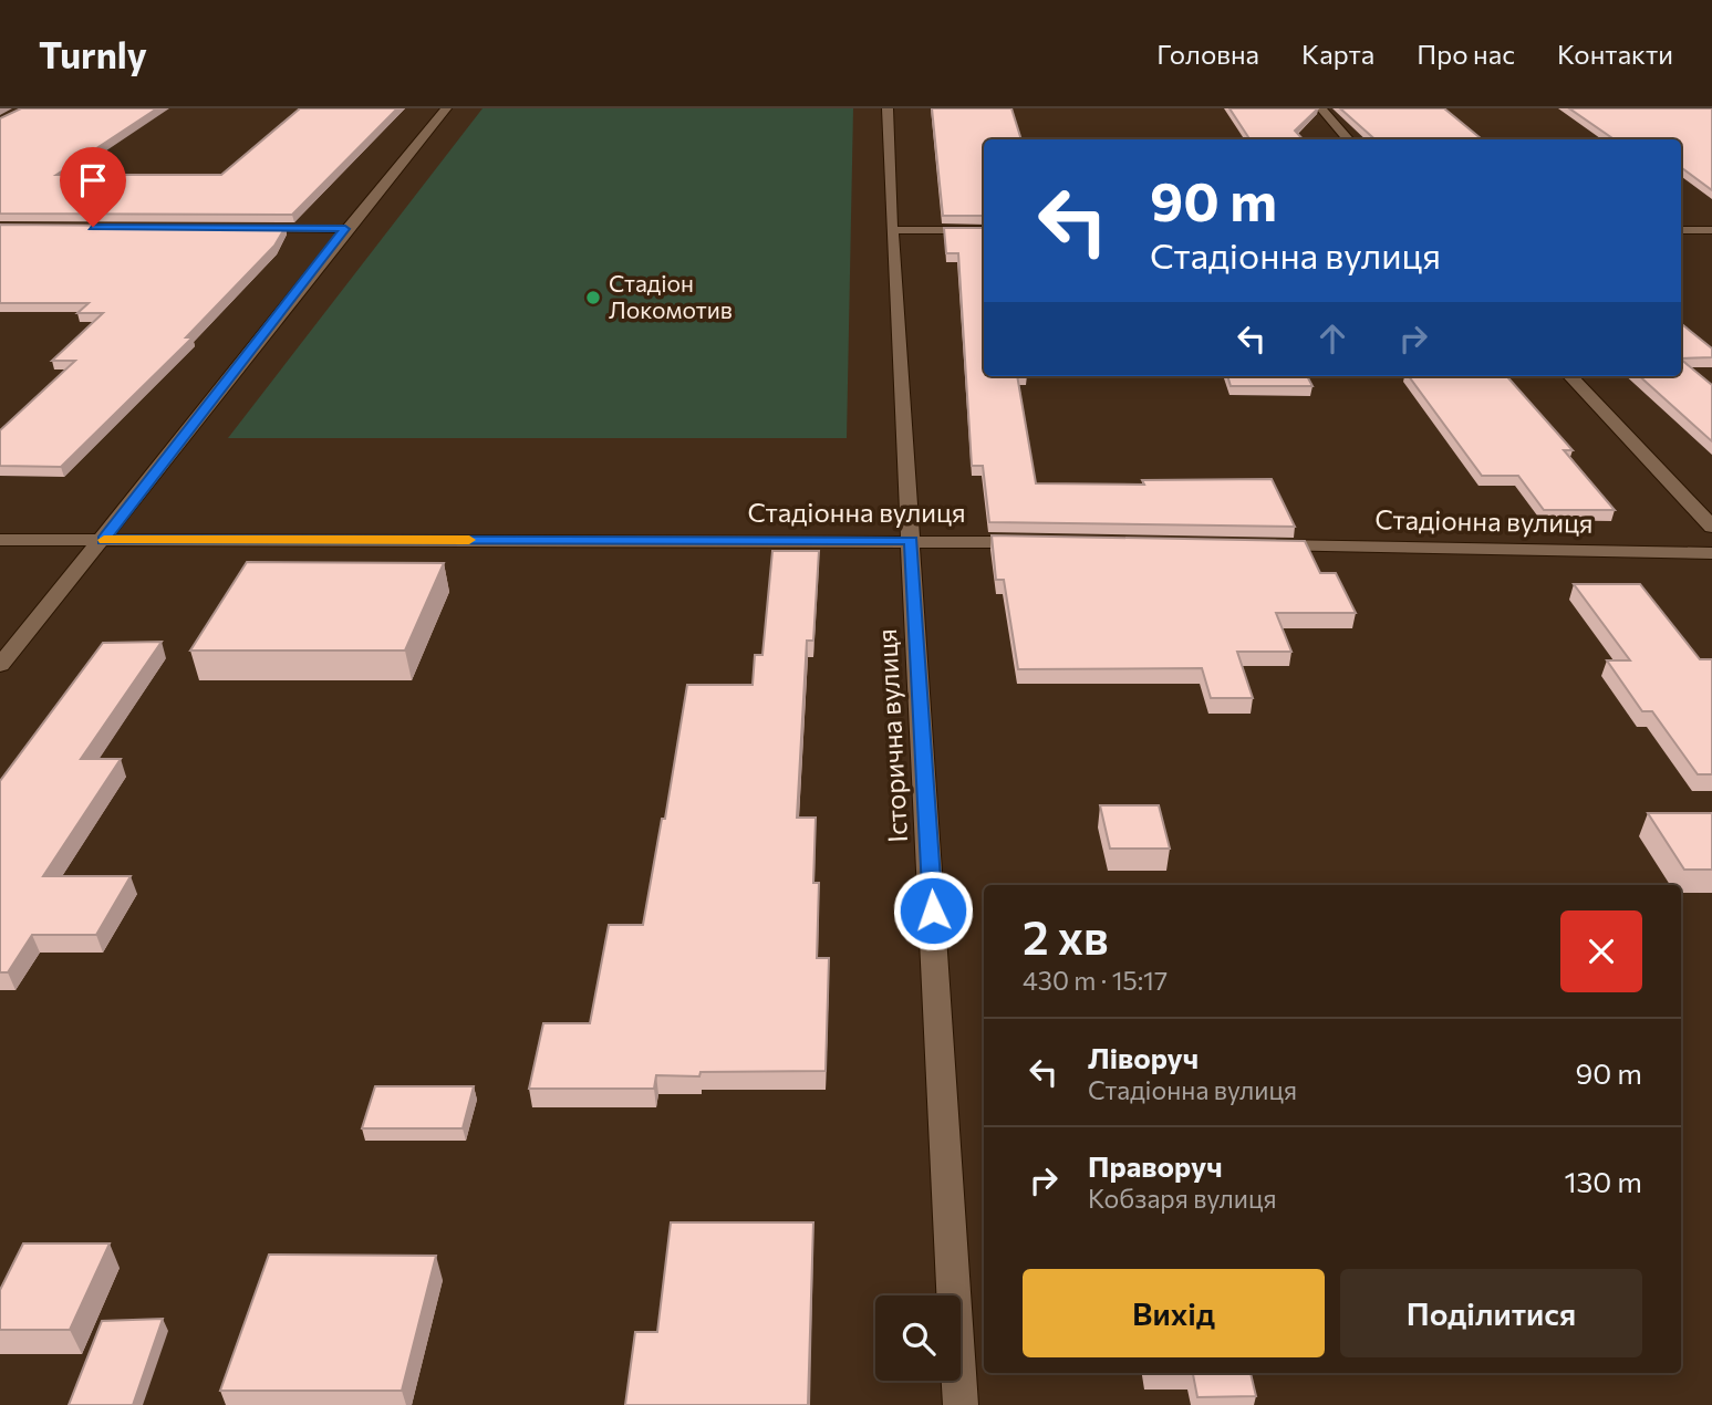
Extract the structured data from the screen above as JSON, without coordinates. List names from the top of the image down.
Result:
{
  "streets": {
    "street": ["Стадіонна вулиця", "Історична вулиця"]
  },
  "crossings": [
    ["Стадіонна вулиця", "Історична вулиця"]
  ],
  "places": ["Стадіон Локомотив"],
  "page": {
    "header": "Turnly",
    "nav": [
      "Головна",
      "Карта",
      "Про нас",
      "Контакти"
    ],
    "turn": ["90 m", "Стадіонна вулиця"],
    "heading": ["2 хв", "430 m · 15:17"],
    "list": [
      {
        "name": "Ліворуч",
        "note": "Стадіонна вулиця",
        "value": "90 m"
      },
      {
        "name": "Праворуч",
        "note": "Кобзаря вулиця",
        "value": "130 m"
      }
    ],
    "buttons": ["Вихід", "Поділитися"]
  }
}
